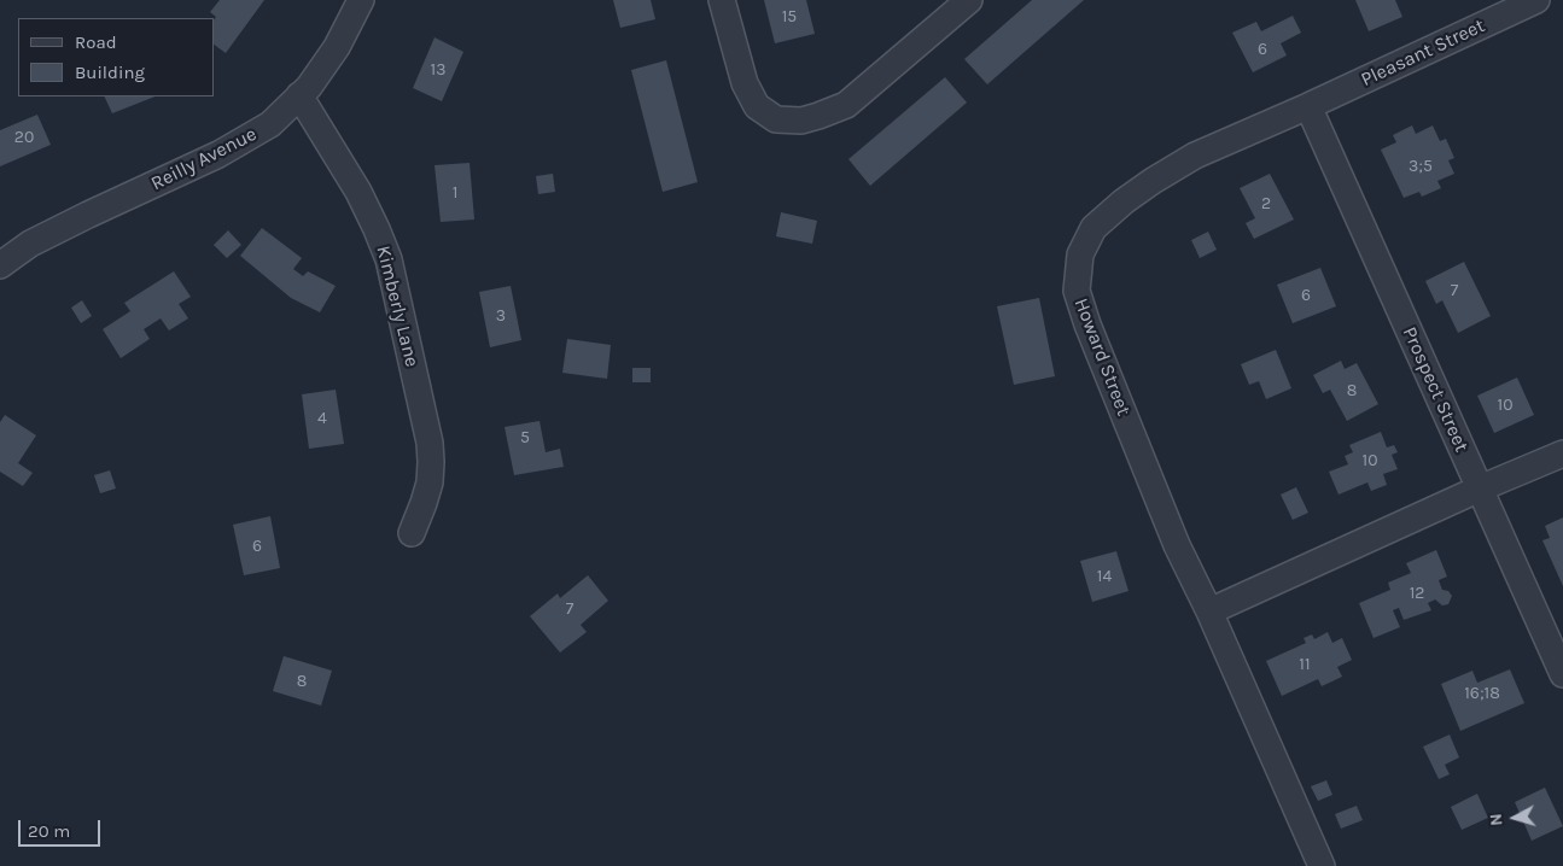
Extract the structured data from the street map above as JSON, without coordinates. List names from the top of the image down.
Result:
{
  "streets": {
    "street": [
      "Pleasant Street",
      "Reilly Avenue",
      "Kimberly Lane",
      "Howard Street",
      "Prospect Street"
    ]
  },
  "crossings": [
    ["Pleasant Street", "Howard Street"],
    ["Pleasant Street", "Prospect Street"],
    ["Reilly Avenue", "Kimberly Lane"],
    ["Howard Street", "Prospect Street"]
  ],
  "house_numbers": [
    "15",
    "6",
    "13",
    "20",
    "3;5",
    "1",
    "2",
    "7",
    "6",
    "3",
    "8",
    "10",
    "4",
    "5",
    "10",
    "6",
    "14",
    "12",
    "7",
    "11",
    "8",
    "16;18"
  ],
  "legend": ["Road", "Building"],
  "scale_bar": "20 m",
  "north": "left"
}
